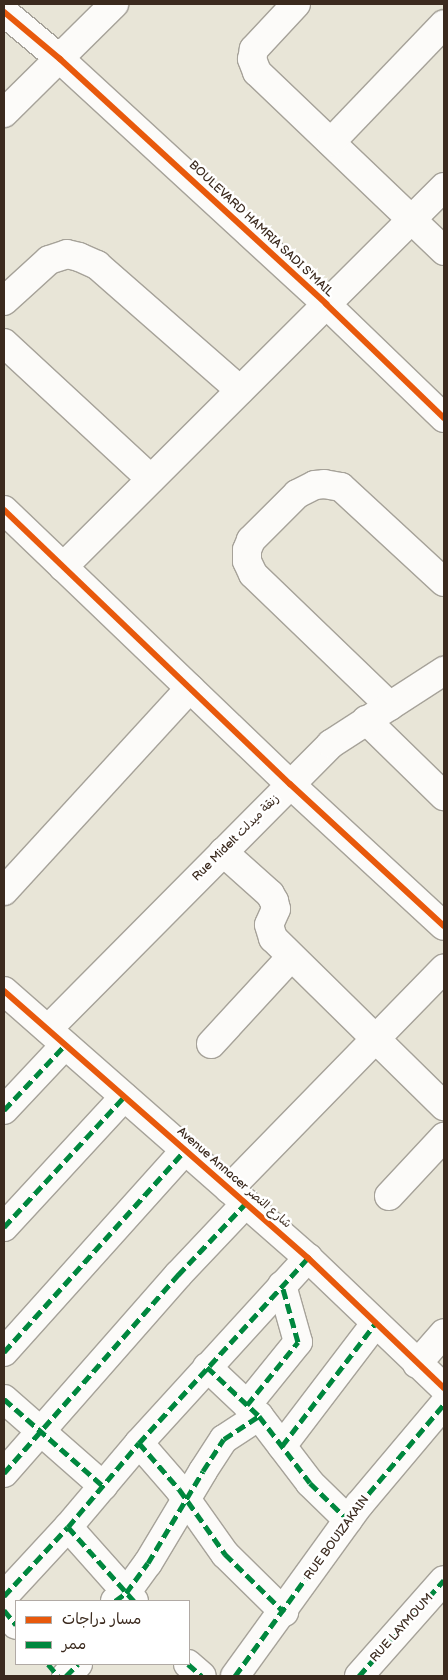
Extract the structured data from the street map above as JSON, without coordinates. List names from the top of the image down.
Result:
{
  "streets": {
    "street": [
      "BOULEVARD HAMRIA SADI S'MAIL",
      "Rue Midelt زنقة ميدلت",
      "Avenue Annacer شارع النصر",
      "RUE BOUIZAKAIN",
      "RUE LAYMOUM"
    ]
  },
  "crossings": [
    ["Rue Midelt زنقة ميدلت", "Avenue Annacer شارع النصر"]
  ],
  "legend": ["مسار دراجات", "ممر"]
}
